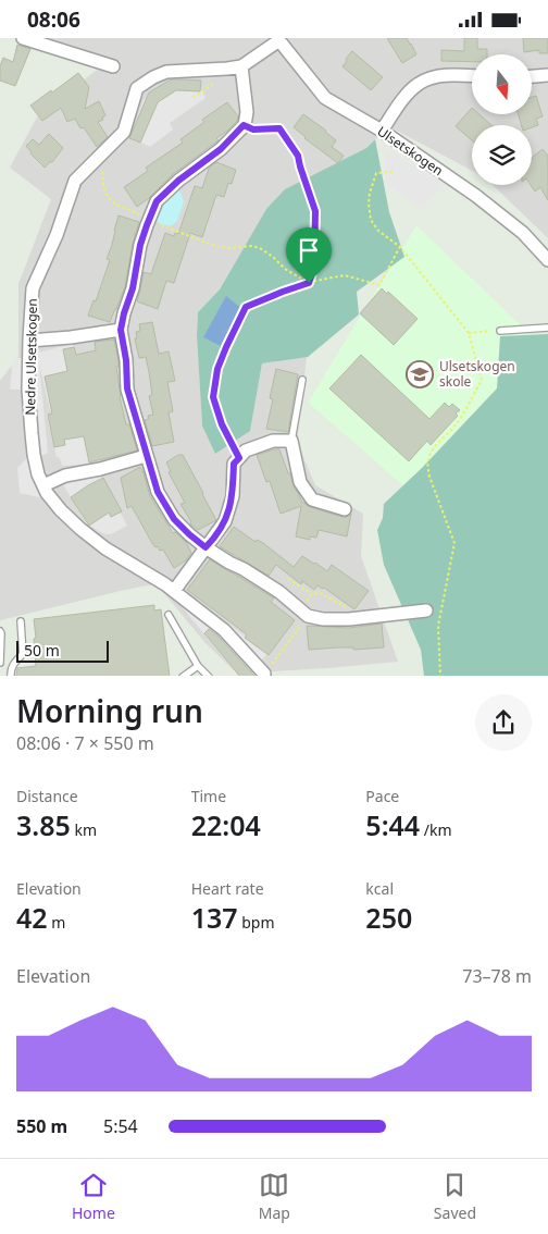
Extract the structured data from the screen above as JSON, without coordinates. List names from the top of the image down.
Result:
{
  "streets": {
    "street": ["Ulsetskogen", "Nedre Ulsetskogen"]
  },
  "crossings": [
    ["Ulsetskogen", "Nedre Ulsetskogen"]
  ],
  "places": {
    "school or university": ["Ulsetskogen skole"]
  },
  "scale_bar": "50 m",
  "north": "bottom",
  "page": {
    "status": "08:06",
    "scale": "50 m",
    "heading": ["Morning run", "08:06 · 7 × 550 m"],
    "stats": [
      ["Distance", "3.85 km"],
      ["Time", "22:04"],
      ["Pace", "5:44 /km"],
      ["Elevation", "42 m"],
      ["Heart rate", "137 bpm"],
      ["kcal", "250"]
    ],
    "chart": ["Elevation", "73–78 m"],
    "list": [
      {
        "name": "550 m",
        "note": "5:54"
      }
    ],
    "tabs": ["Home", "Map", "Saved"]
  }
}
